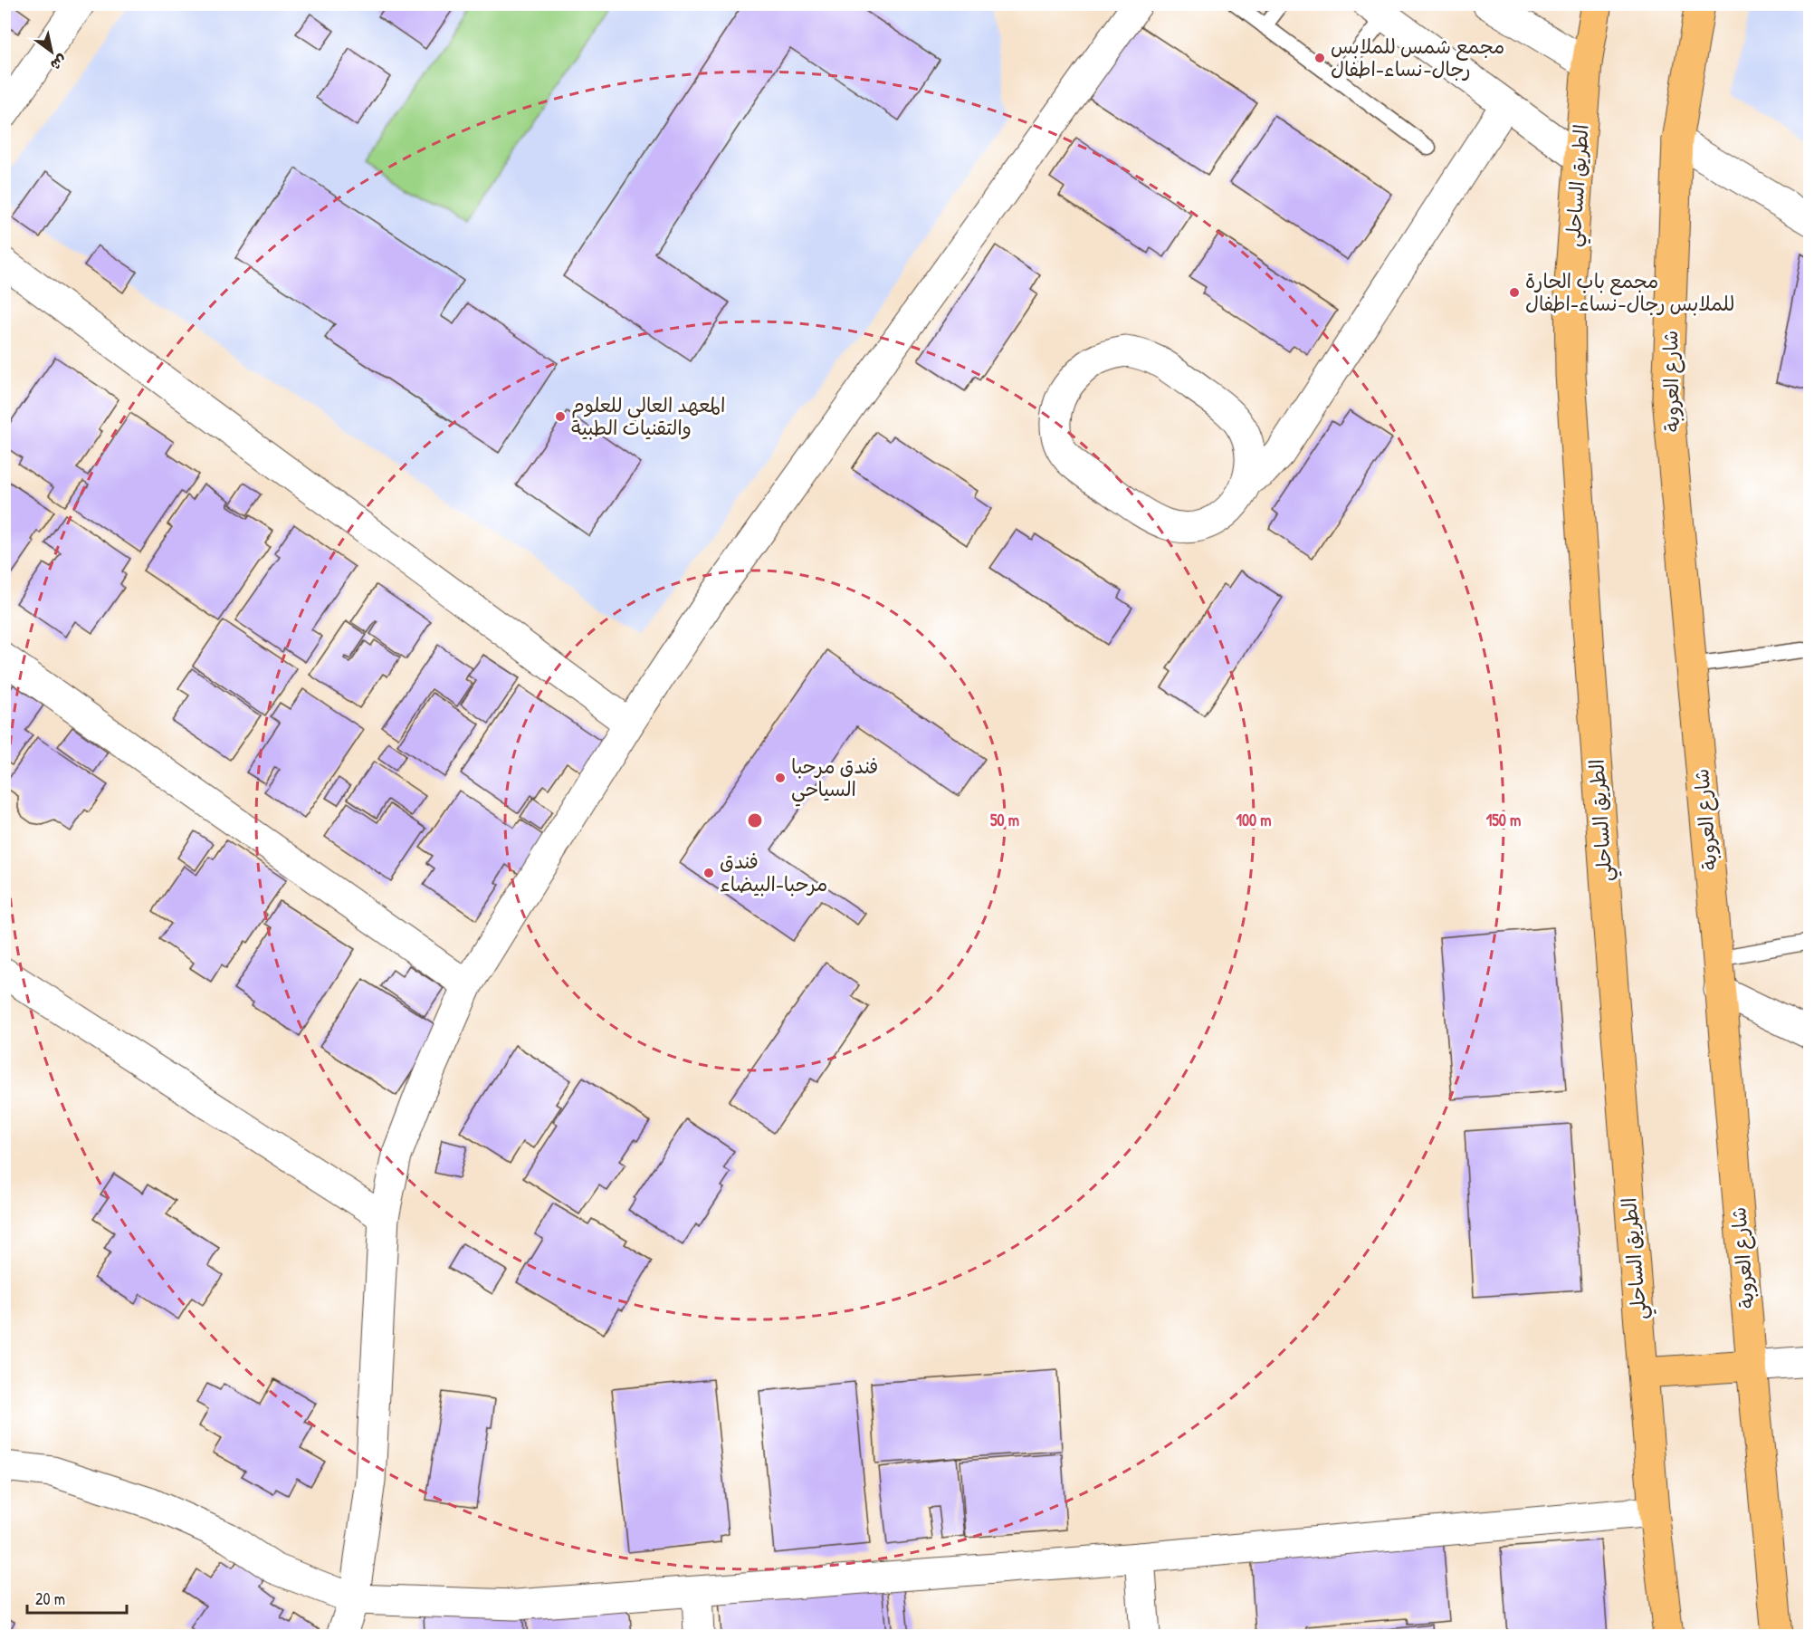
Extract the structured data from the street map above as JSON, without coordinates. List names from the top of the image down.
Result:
{
  "streets": {
    "highway": ["الطريق الساحلي", "شارع العروبة"]
  },
  "places": [
    "مجمع شمس للملابس رجال-نساء-اطفال",
    "مجمع باب الحارة للملابس رجال-نساء-اطفال",
    "المعهد العالي للعلوم والتقنيات الطبية",
    "فندق مرحبا السياحي",
    "فندق مرحبا-البيضاء"
  ],
  "scale_bar": "20 m",
  "north": "bottom right",
  "rings": ["50 m", "100 m", "150 m"]
}
